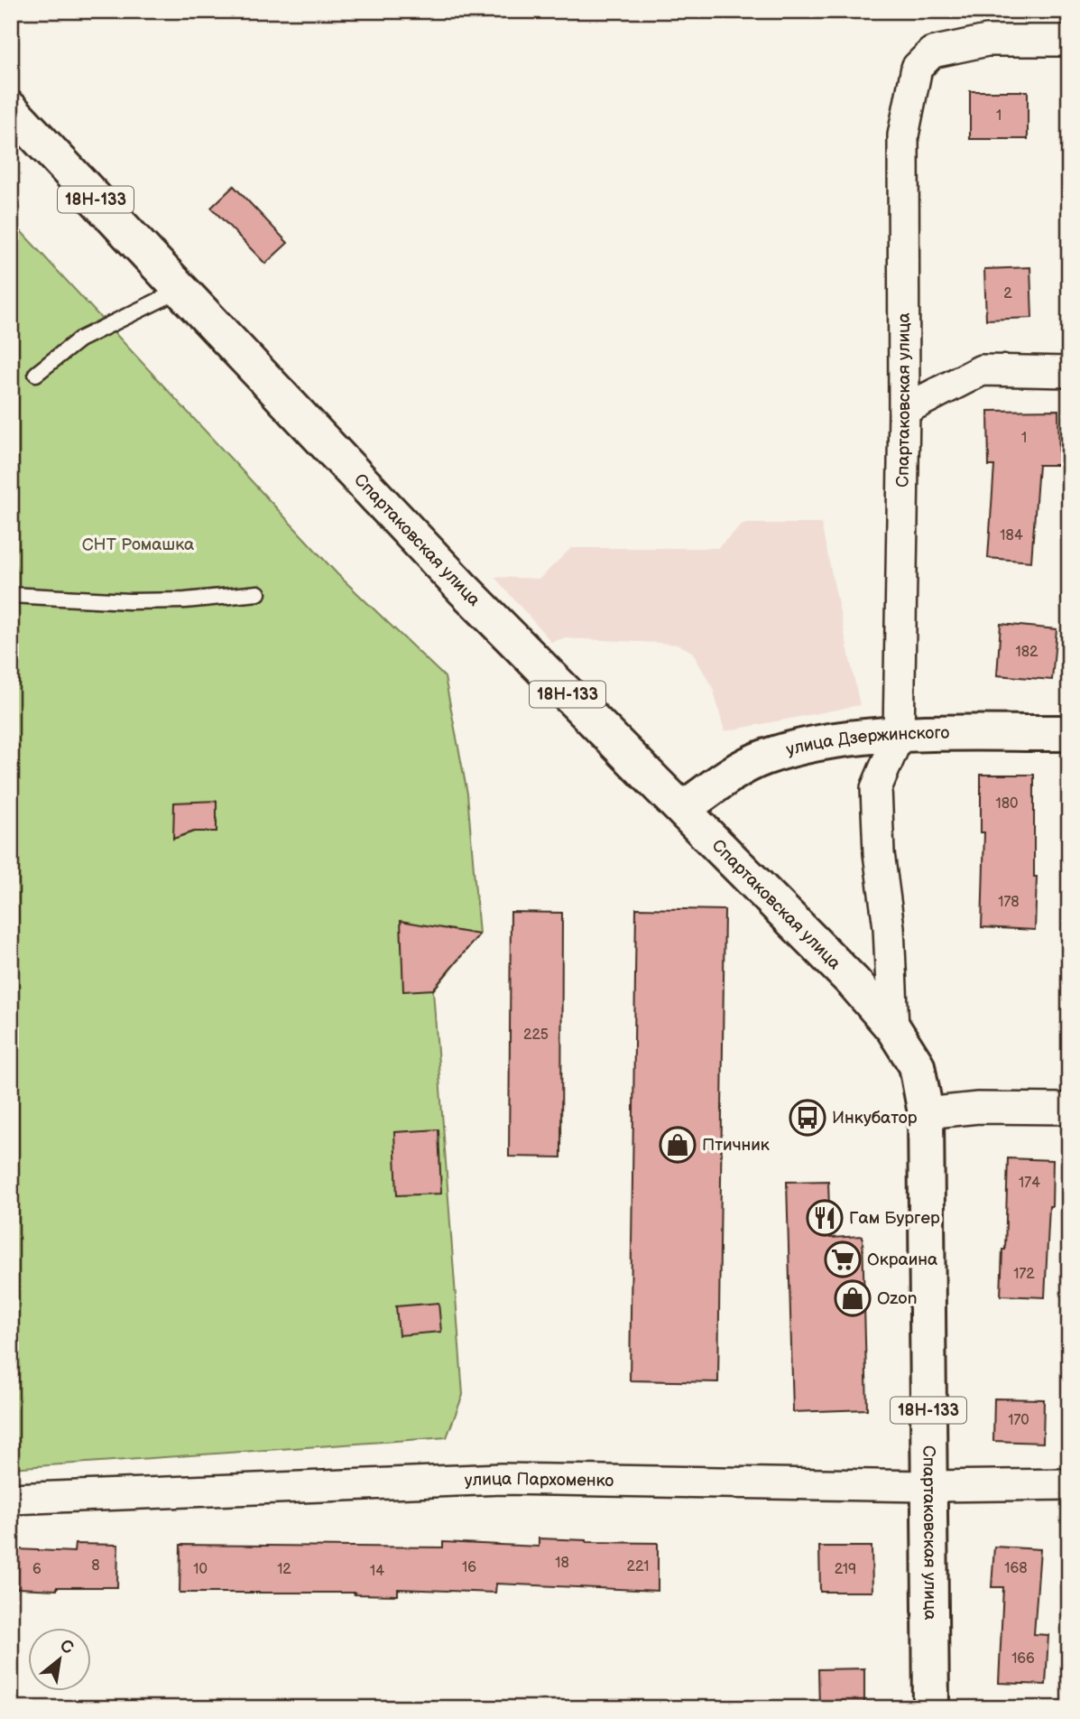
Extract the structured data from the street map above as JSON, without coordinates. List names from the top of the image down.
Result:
{
  "streets": {
    "main road": ["18Н-133", "Спартаковская улица", "улица Дзержинского"],
    "street": ["улица Пархоменко"]
  },
  "crossings": [
    ["18Н-133", "Спартаковская улица"],
    ["Спартаковская улица", "улица Дзержинского"],
    ["Спартаковская улица", "улица Пархоменко"]
  ],
  "parks": ["СНТ Ромашка"],
  "places": {
    "bus stop": ["Инкубатор"],
    "shop": ["Птичник", "Ozon"],
    "restaurant": ["Гам Бургер"],
    "supermarket": ["Окраина"]
  },
  "house_numbers": [
    "1",
    "2",
    "1",
    "184",
    "182",
    "180",
    "178",
    "225",
    "174",
    "172",
    "170",
    "18",
    "8",
    "221",
    "16",
    "168",
    "6",
    "10",
    "12",
    "219",
    "14",
    "166"
  ],
  "north": "top right"
}
